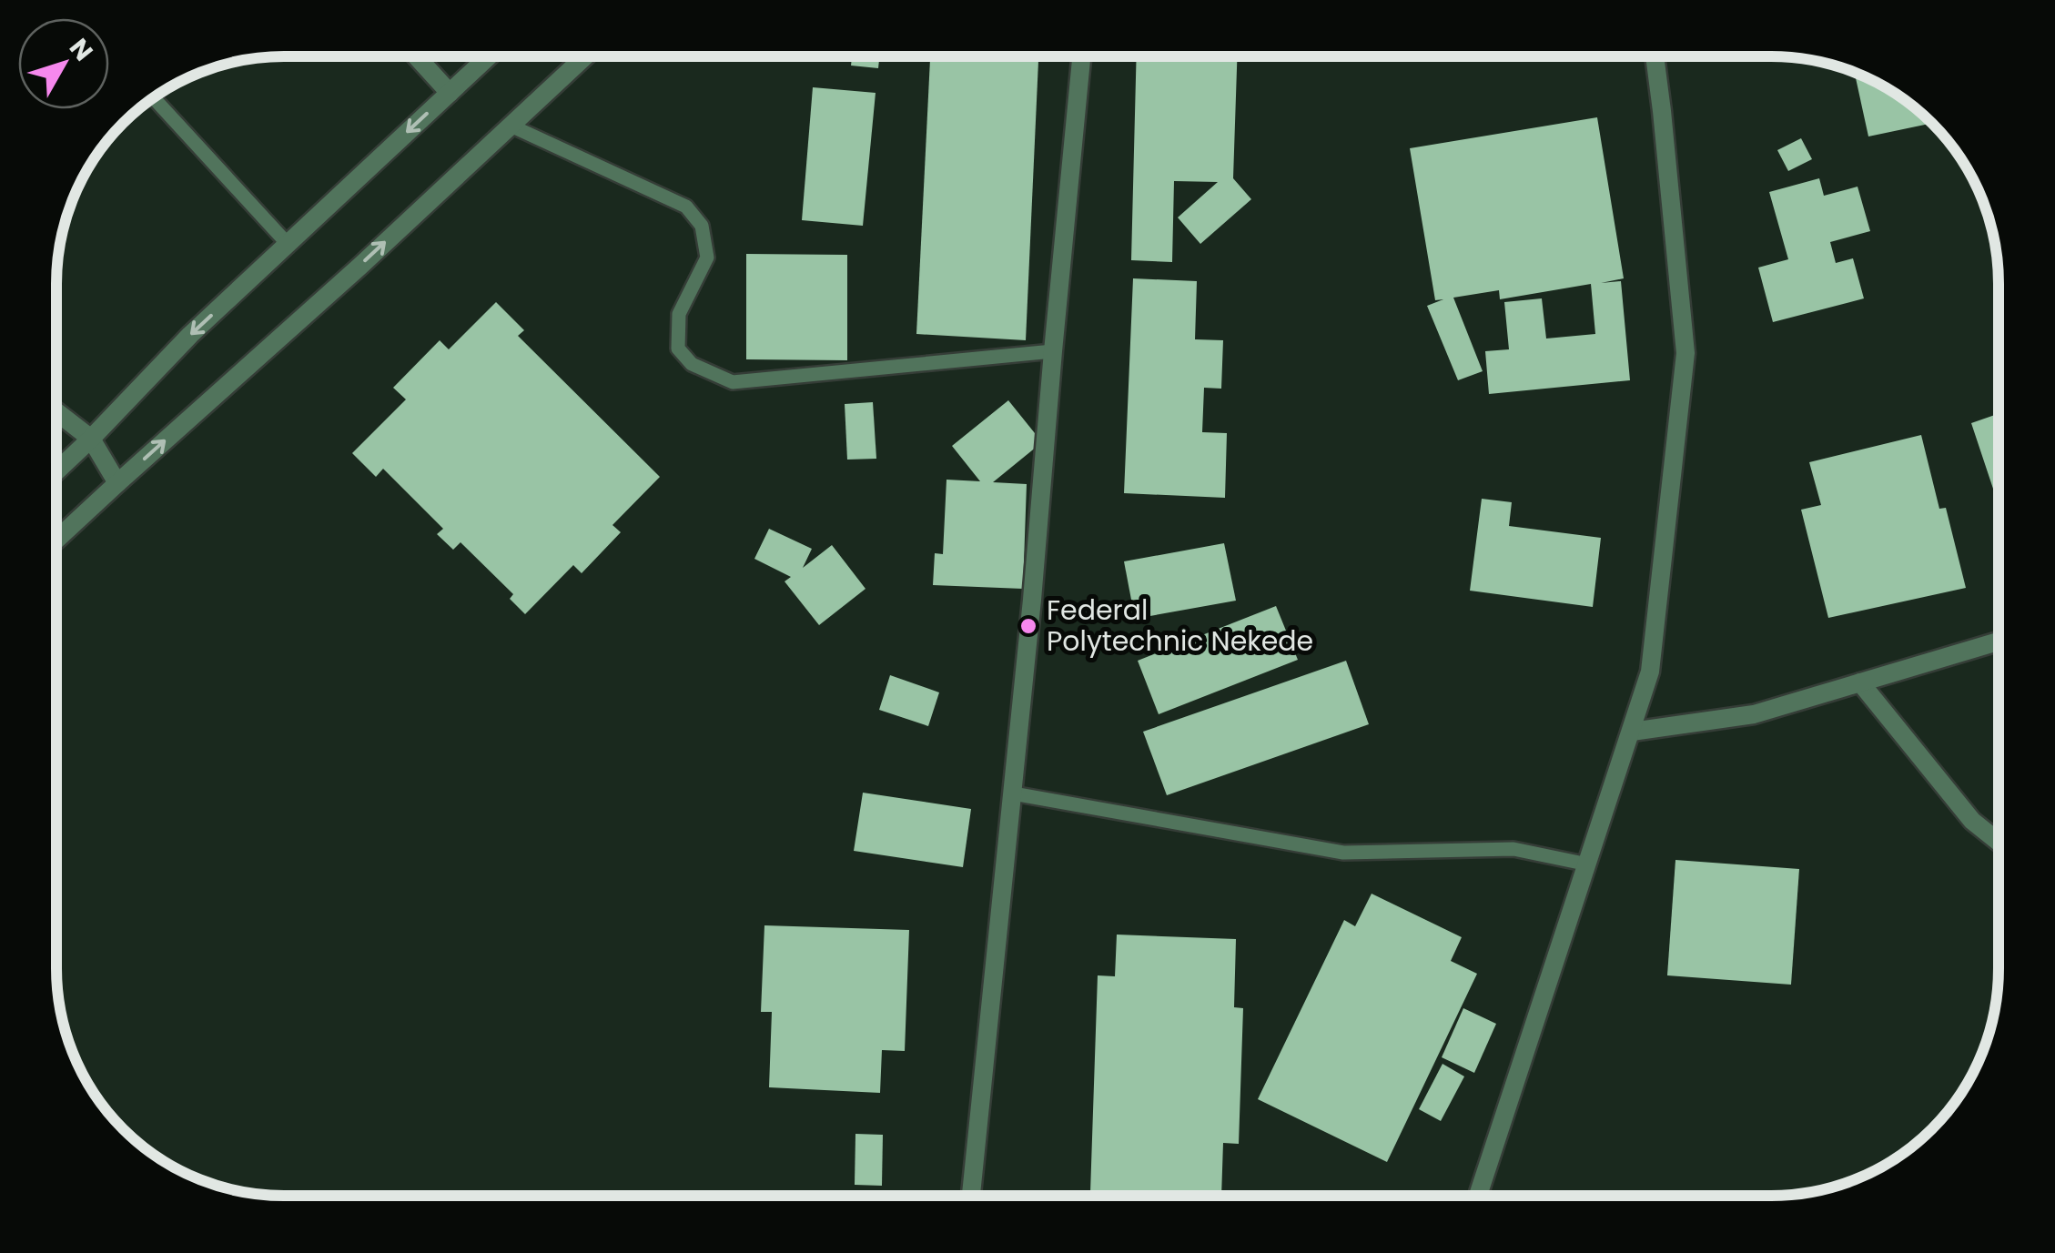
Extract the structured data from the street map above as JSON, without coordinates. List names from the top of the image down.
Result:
{
  "places": ["Federal Polytechnic Nekede"],
  "north": "top right"
}
